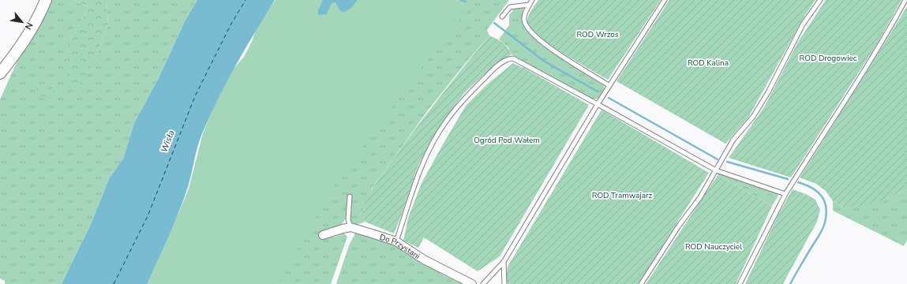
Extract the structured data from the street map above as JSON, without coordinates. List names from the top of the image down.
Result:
{
  "streets": {
    "street": ["Do Przystani"]
  },
  "water": ["Wisła"],
  "parks": [
    "ROD Wrzos",
    "ROD Drogowiec",
    "ROD Kalina",
    "Ogród Pod Wałem",
    "ROD Tramwajarz",
    "ROD Nauczyciel"
  ],
  "north": "bottom right"
}
